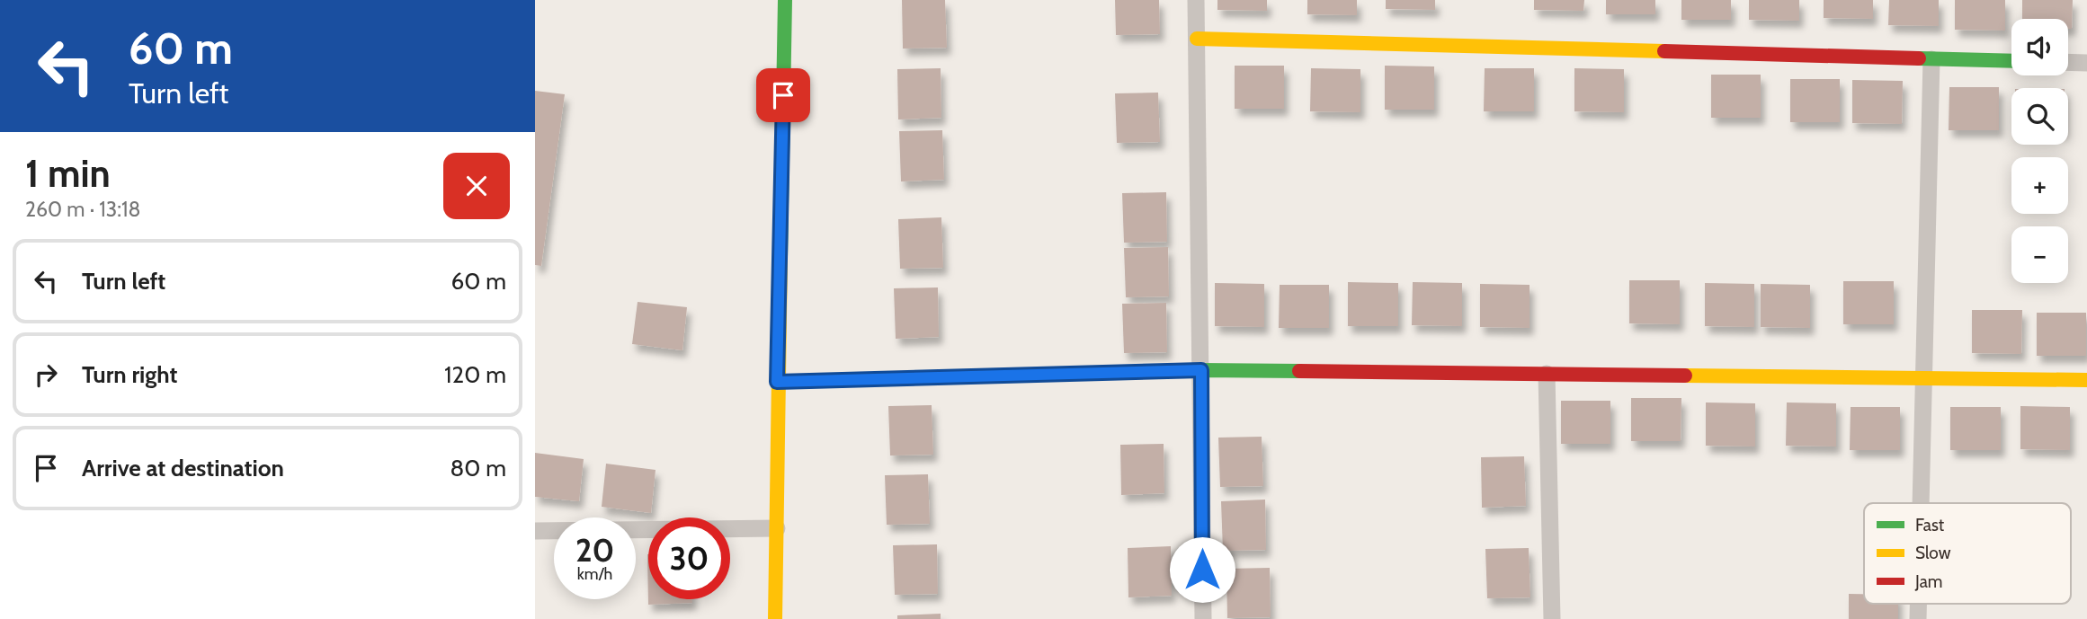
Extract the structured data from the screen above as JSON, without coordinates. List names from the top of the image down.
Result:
{
  "legend": ["Fast", "Slow", "Jam"],
  "page": {
    "turn": ["60 m", "Turn left"],
    "map_buttons": ["+", "−"],
    "heading": ["1 min", "260 m · 13:18"],
    "list": [
      {
        "name": "Turn left",
        "value": "60 m"
      },
      {
        "name": "Turn right",
        "value": "120 m"
      },
      {
        "name": "Arrive at destination",
        "value": "80 m"
      }
    ],
    "speed": "20 km/h",
    "limit": "30"
  }
}
